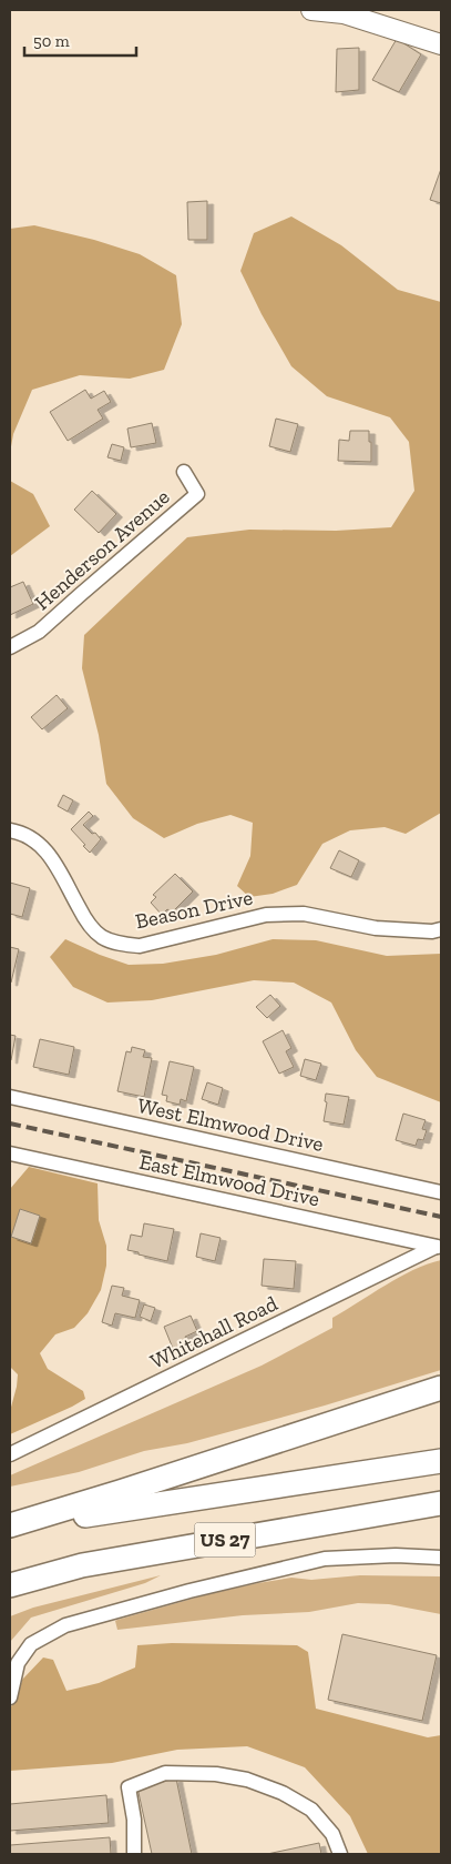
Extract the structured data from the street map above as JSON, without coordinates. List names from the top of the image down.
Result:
{
  "streets": {
    "highway": ["US 27"],
    "street": [
      "Henderson Avenue",
      "Beason Drive",
      "West Elmwood Drive",
      "East Elmwood Drive",
      "Whitehall Road"
    ]
  },
  "crossings": [
    ["East Elmwood Drive", "Whitehall Road"]
  ],
  "scale_bar": "50 m"
}
